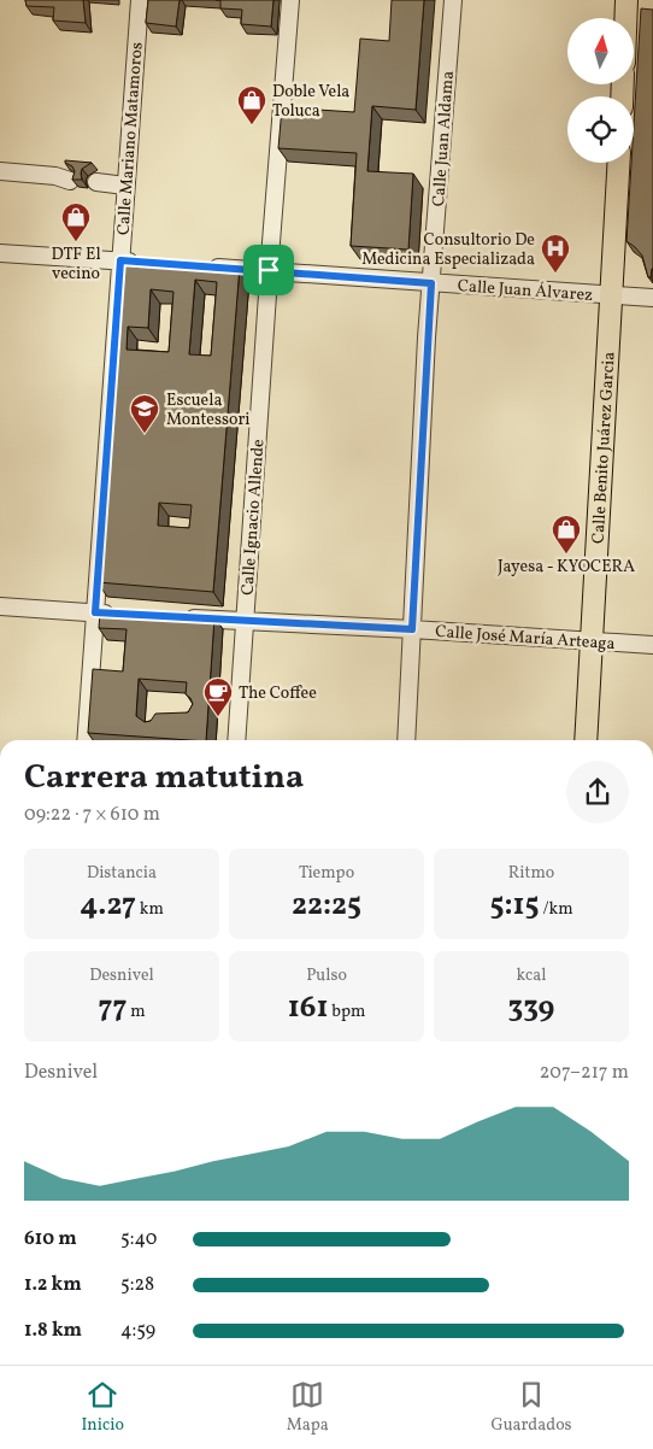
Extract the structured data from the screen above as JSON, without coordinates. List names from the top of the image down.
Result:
{
  "streets": {
    "main road": ["Calle Benito Juárez Garcia"],
    "street": [
      "Calle Mariano Matamoros",
      "Calle Juan Aldama",
      "Calle Juan Álvarez",
      "Calle Ignacio Allende",
      "Calle José María Arteaga"
    ]
  },
  "crossings": [
    ["Calle Juan Aldama", "Calle Juan Álvarez"],
    ["Calle Juan Aldama", "Calle José María Arteaga"],
    ["Calle Juan Álvarez", "Calle Benito Juárez Garcia"],
    ["Calle Juan Álvarez", "Calle Ignacio Allende"],
    ["Calle Benito Juárez Garcia", "Calle José María Arteaga"],
    ["Calle Ignacio Allende", "Calle José María Arteaga"]
  ],
  "places": {
    "shop": ["Doble Vela Toluca", "DTF El vecino", "Jayesa - KYOCERA"],
    "hospital": ["Consultorio De Medicina Especializada"],
    "school or university": ["Escuela Montessori"],
    "cafe": ["The Coffee"]
  },
  "north": "top",
  "page": {
    "heading": ["Carrera matutina", "09:22 · 7 × 610 m"],
    "stats": [
      ["Distancia", "4.27 km"],
      ["Tiempo", "22:25"],
      ["Ritmo", "5:15 /km"],
      ["Desnivel", "77 m"],
      ["Pulso", "161 bpm"],
      ["kcal", "339"]
    ],
    "chart": ["Desnivel", "207–217 m"],
    "list": [
      {
        "name": "610 m",
        "note": "5:40"
      },
      {
        "name": "1.2 km",
        "note": "5:28"
      },
      {
        "name": "1.8 km",
        "note": "4:59"
      }
    ],
    "tabs": ["Inicio", "Mapa", "Guardados"]
  }
}
